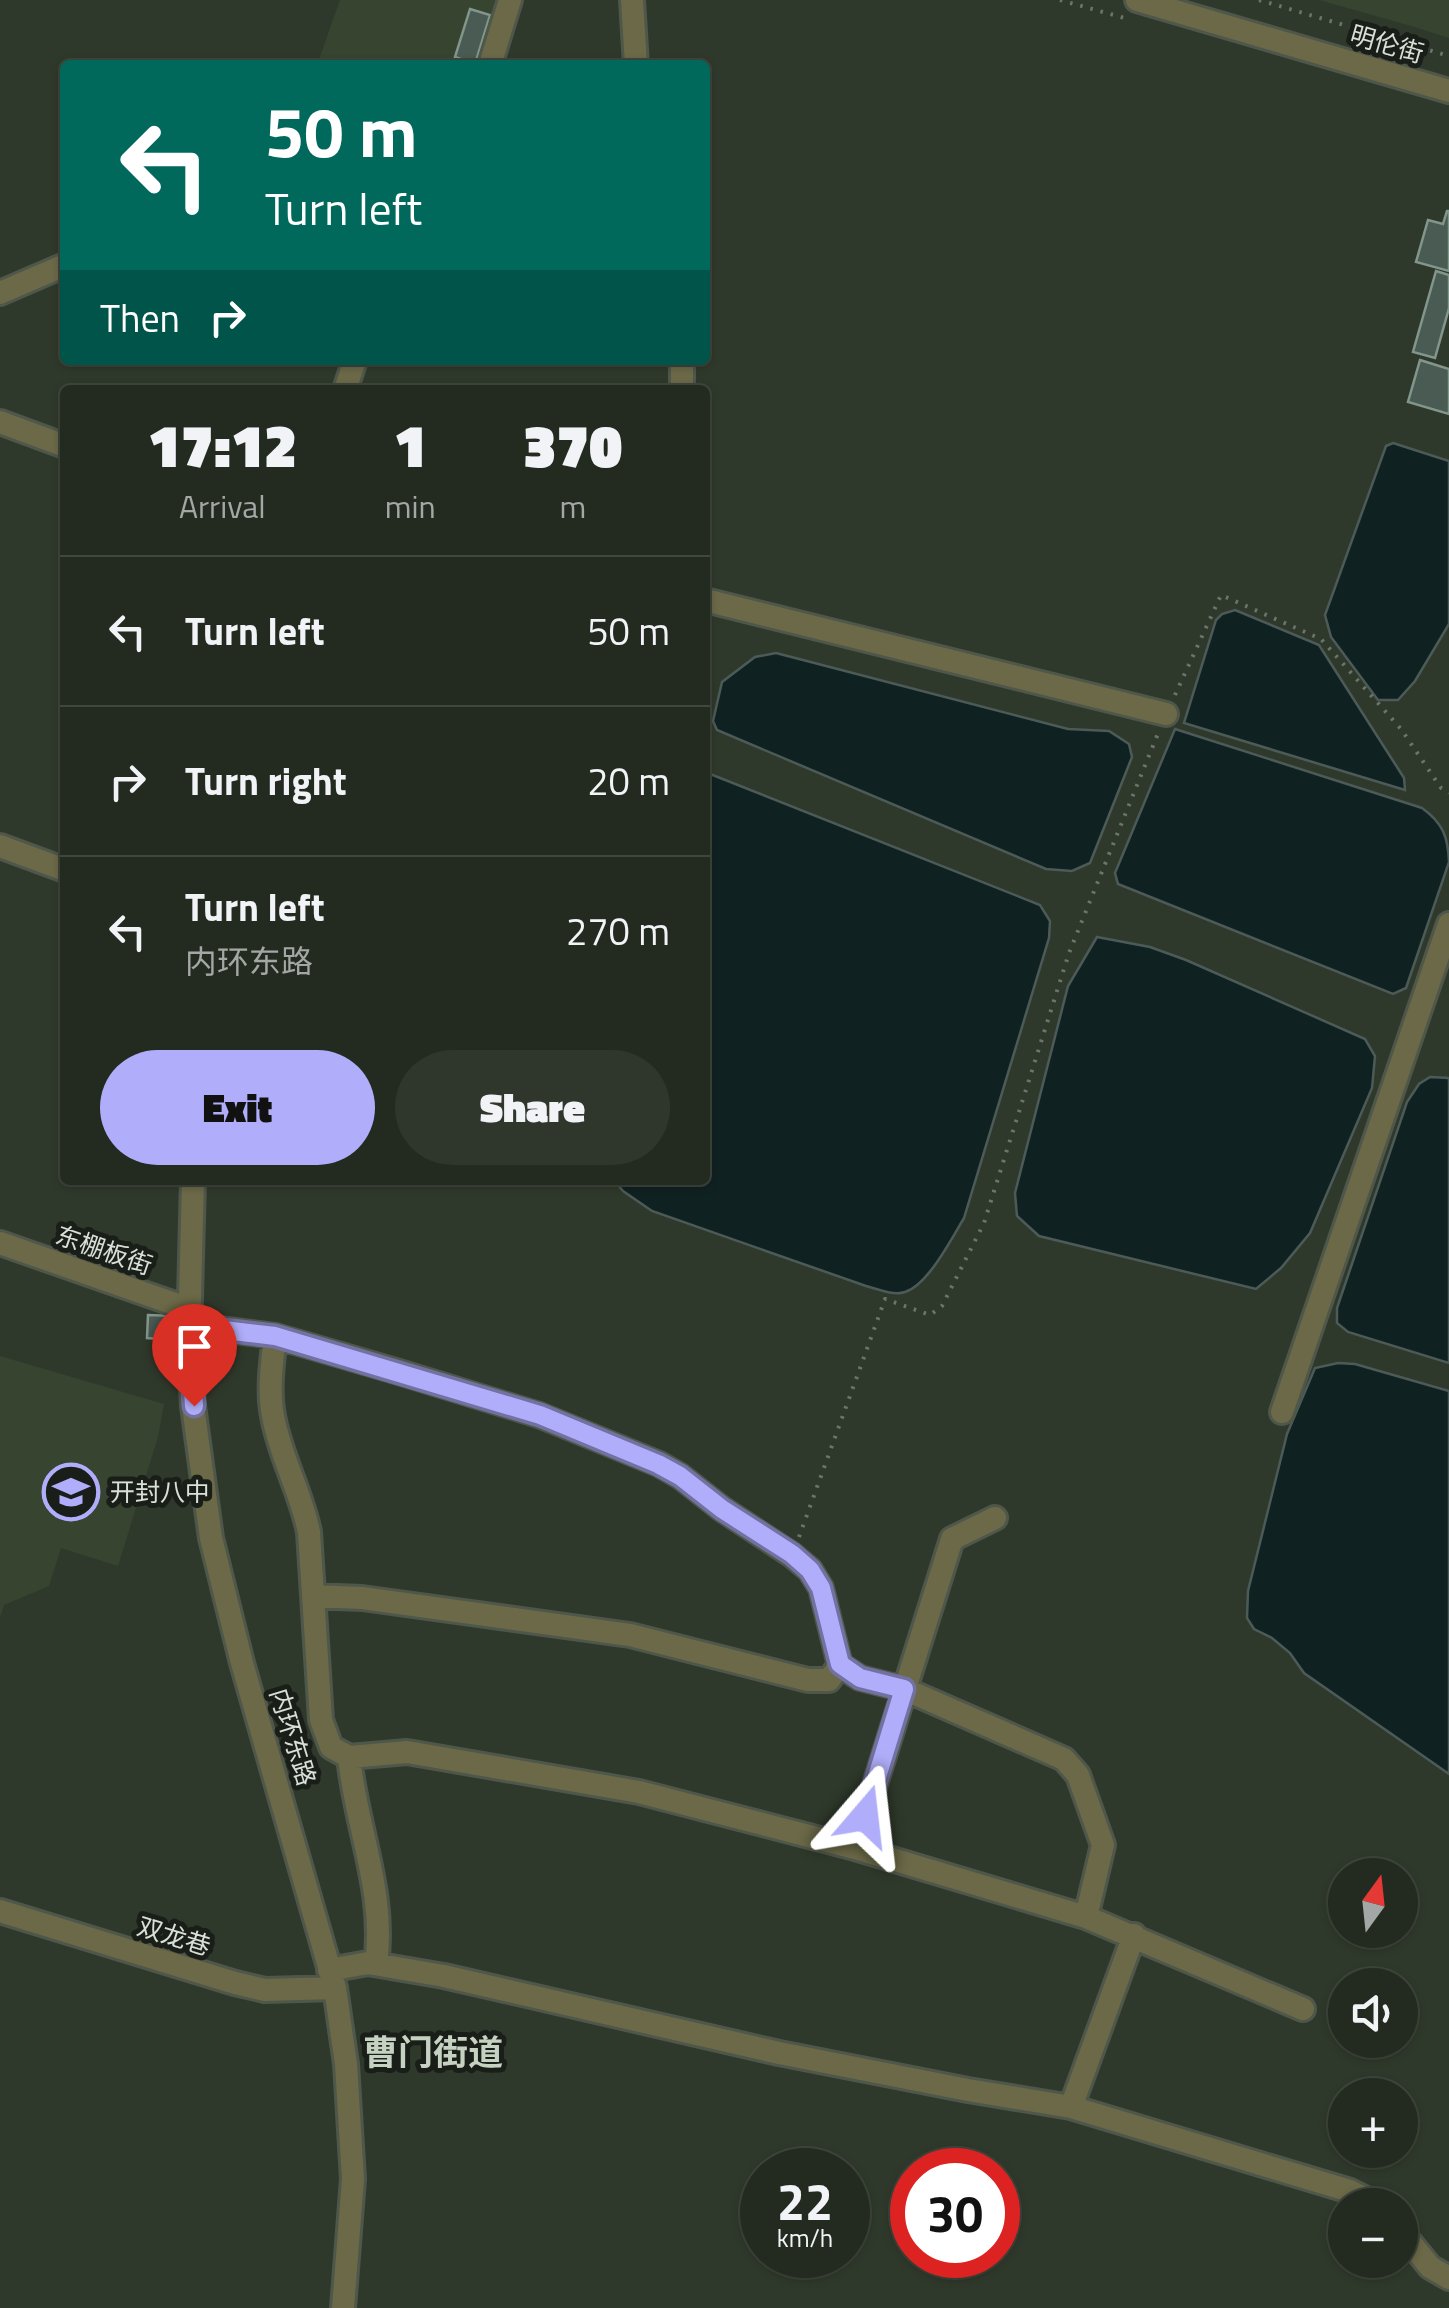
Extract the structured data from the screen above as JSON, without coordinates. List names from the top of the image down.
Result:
{
  "streets": {
    "street": [
      "明伦街",
      "东棚板街",
      "内环东路",
      "双龙巷"
    ]
  },
  "crossings": [
    ["东棚板街", "内环东路"],
    ["内环东路", "双龙巷"]
  ],
  "districts": ["曹门街道"],
  "places": {
    "school or university": ["开封八中"]
  },
  "north": "top",
  "page": {
    "turn": ["50 m", "Turn left"],
    "then": "Then",
    "eta": [
      "17:12",
      "Arrival",
      "1",
      "min",
      "370",
      "m"
    ],
    "list": [
      {
        "name": "Turn left",
        "value": "50 m"
      },
      {
        "name": "Turn right",
        "value": "20 m"
      },
      {
        "name": "Turn left",
        "note": "内环东路",
        "value": "270 m"
      }
    ],
    "buttons": ["Exit", "Share"],
    "map_buttons": ["+", "−"],
    "speed": "22 km/h",
    "limit": "30"
  }
}
